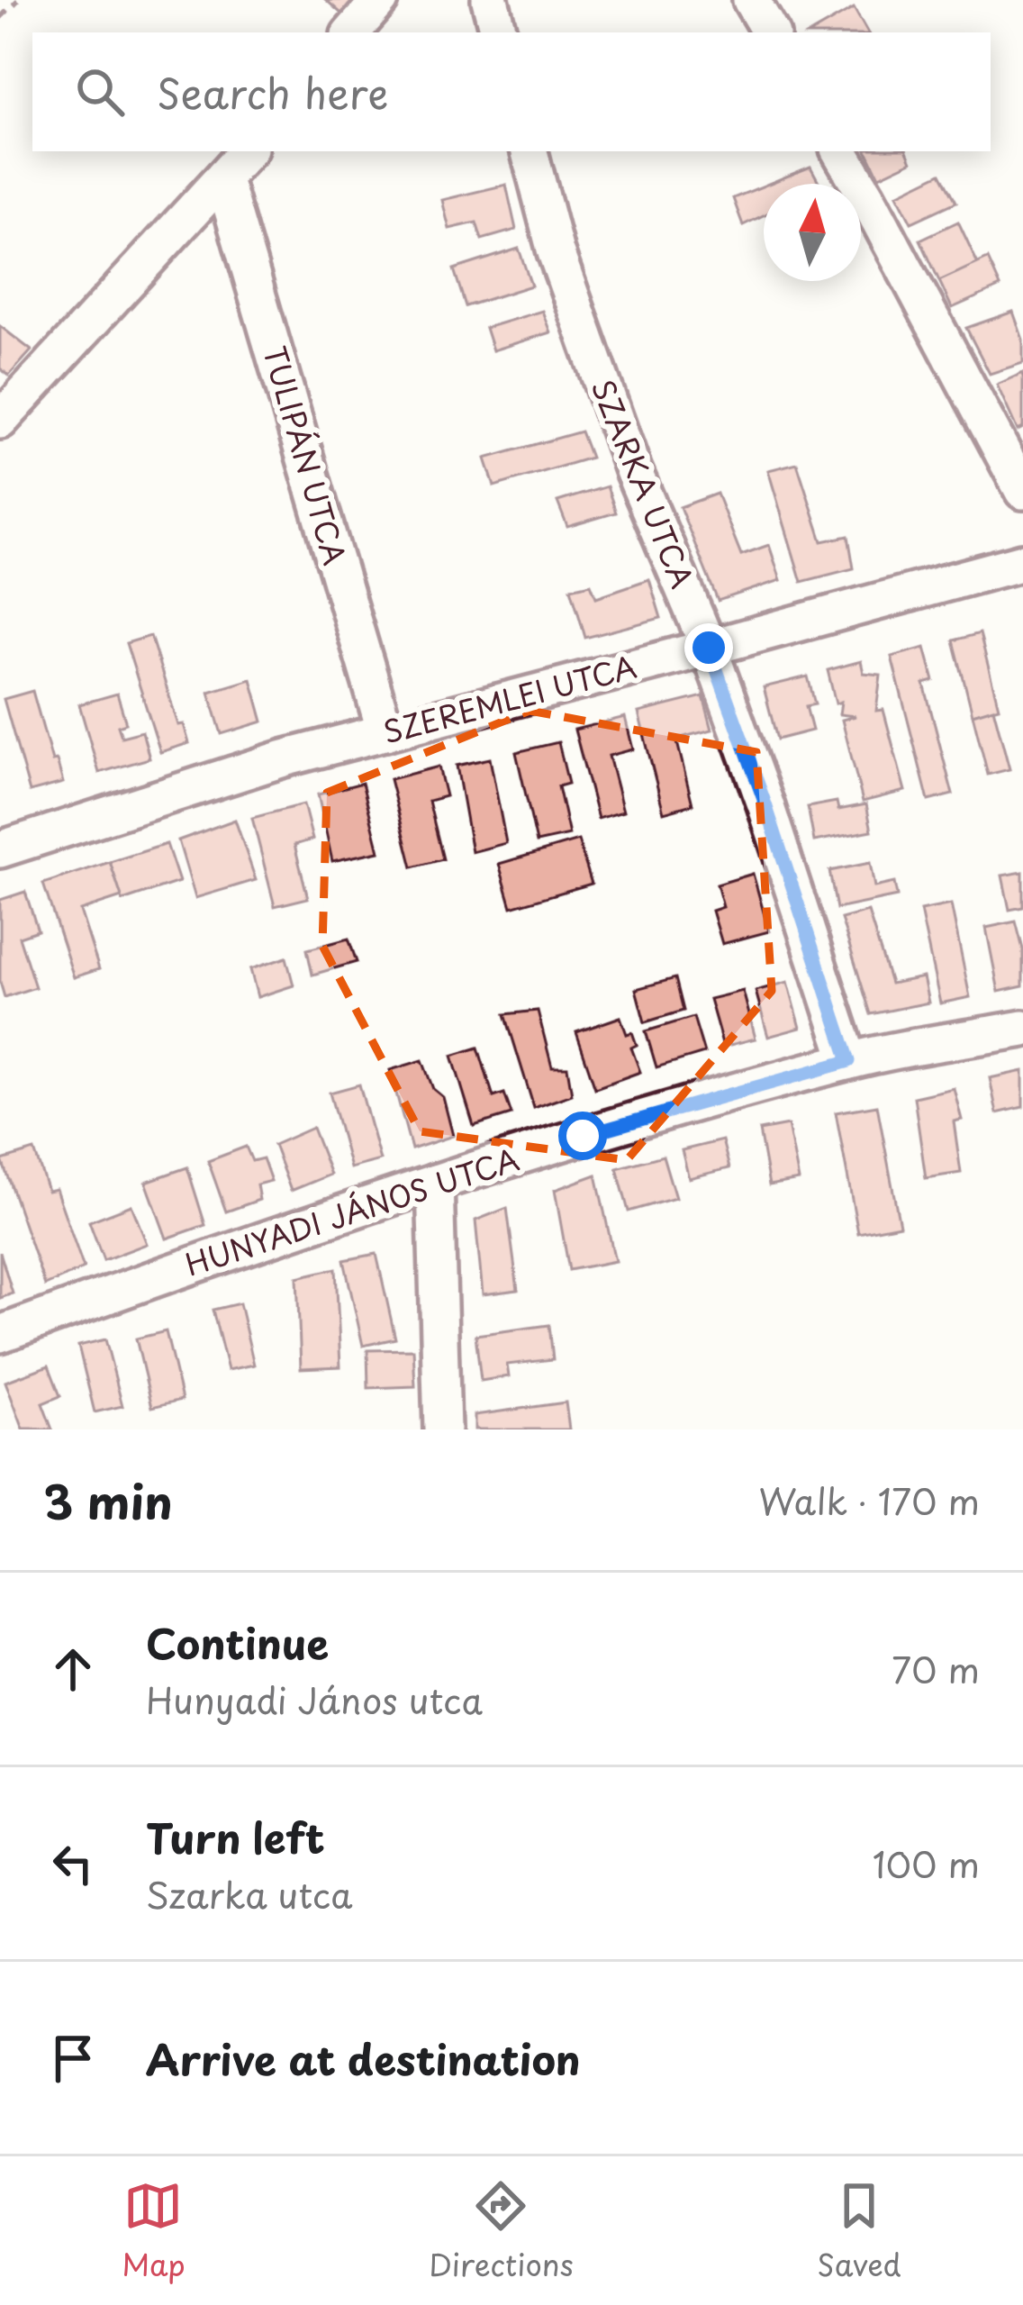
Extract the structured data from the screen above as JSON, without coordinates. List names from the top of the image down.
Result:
{
  "streets": {
    "street": [
      "TULIPÁN UTCA",
      "SZARKA UTCA",
      "SZEREMLEI UTCA",
      "HUNYADI JÁNOS UTCA"
    ]
  },
  "crossings": [
    ["TULIPÁN UTCA", "SZEREMLEI UTCA"],
    ["SZARKA UTCA", "SZEREMLEI UTCA"],
    ["SZARKA UTCA", "HUNYADI JÁNOS UTCA"]
  ],
  "north": "top",
  "page": {
    "search": "Search here",
    "heading": ["3 min", "Walk · 170 m"],
    "list": [
      ["Continue", "Hunyadi János utca", "70 m"],
      ["Turn left", "Szarka utca", "100 m"],
      "Arrive at destination"
    ],
    "nav": ["Map", "Directions", "Saved"]
  }
}
